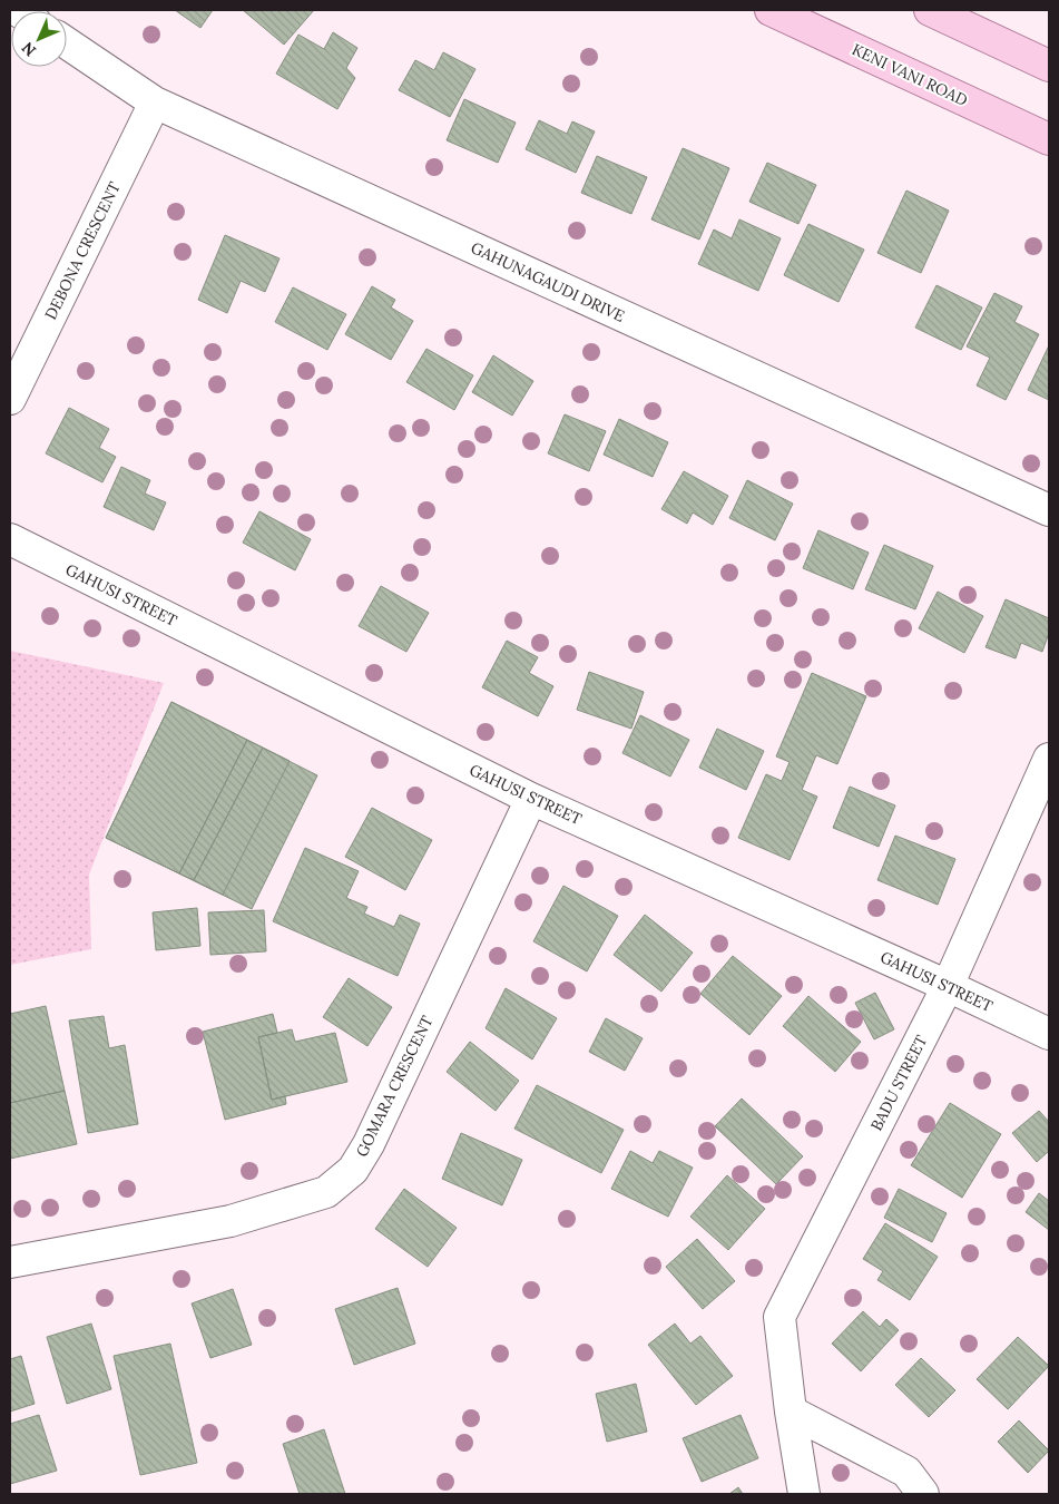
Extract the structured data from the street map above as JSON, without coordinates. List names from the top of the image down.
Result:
{
  "streets": {
    "main road": ["KENI VANI ROAD"],
    "street": [
      "DEBONA CRESCENT",
      "GAHUNAGAUDI DRIVE",
      "GAHUSI STREET",
      "BADU STREET",
      "GOMARA CRESCENT"
    ]
  },
  "crossings": [
    ["DEBONA CRESCENT", "GAHUNAGAUDI DRIVE"],
    ["GAHUSI STREET", "BADU STREET"],
    ["GAHUSI STREET", "GOMARA CRESCENT"]
  ],
  "north": "bottom left"
}
